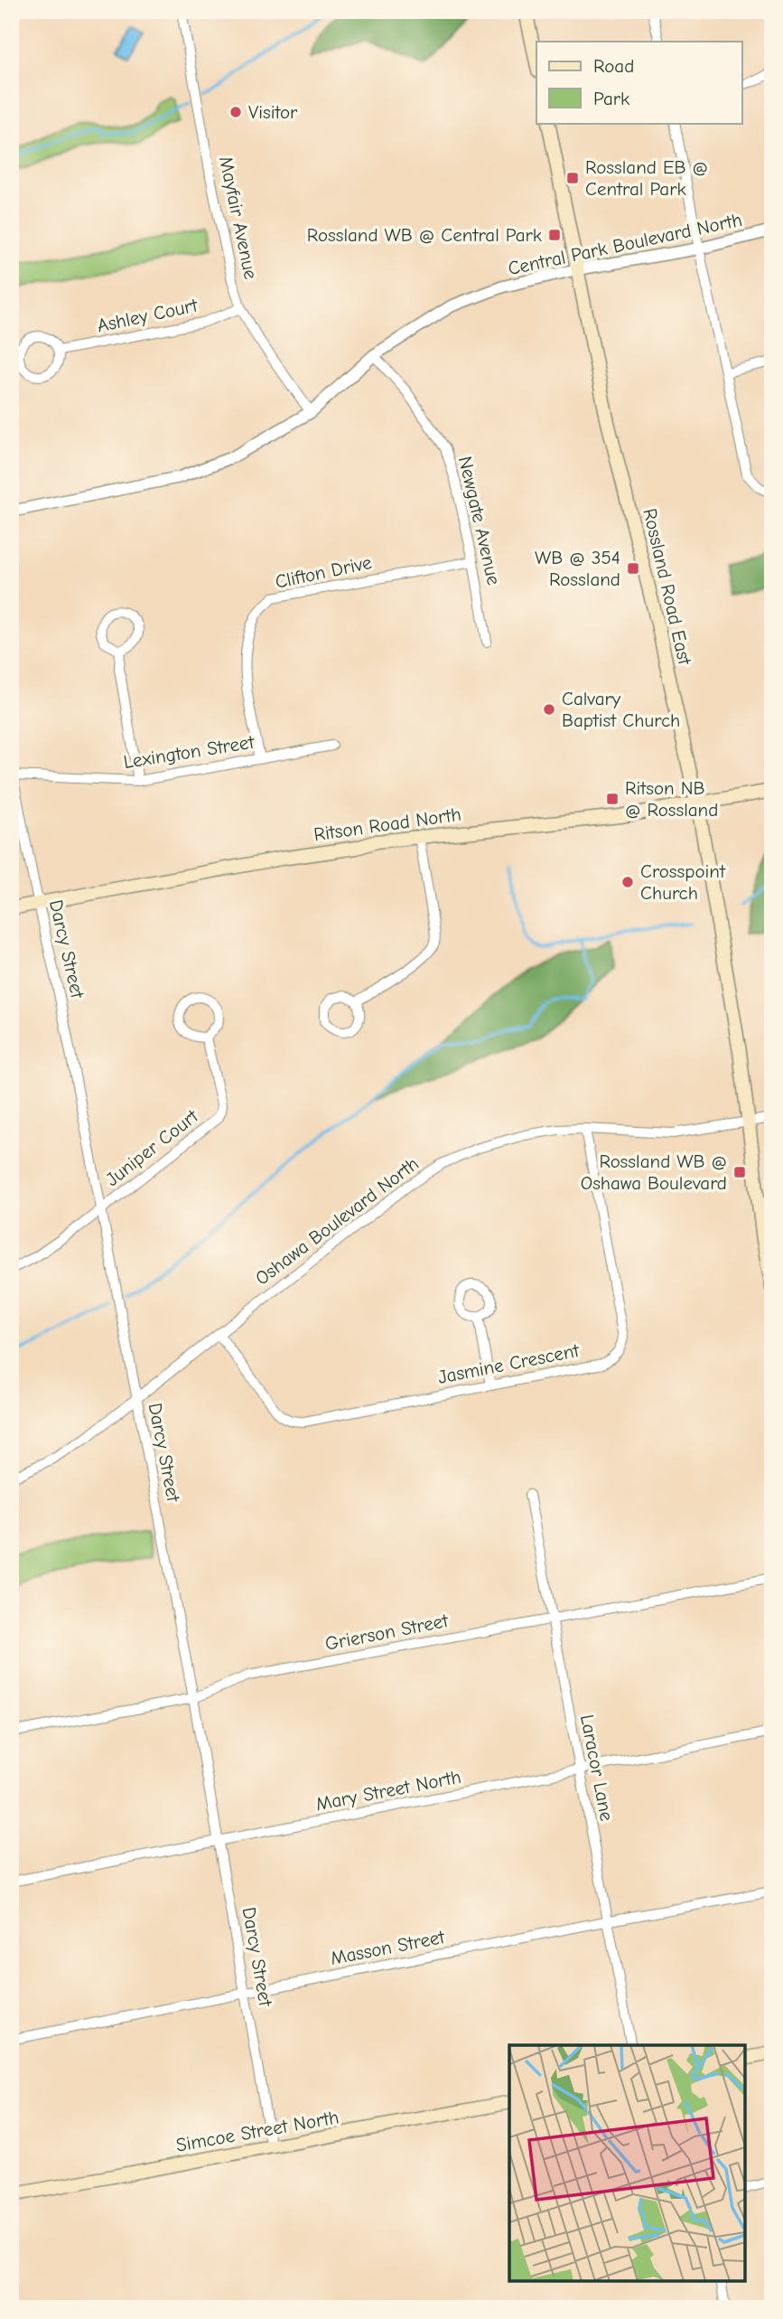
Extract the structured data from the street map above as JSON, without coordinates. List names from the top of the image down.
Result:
{
  "streets": {
    "main road": ["Rossland Road East", "Ritson Road North", "Simcoe Street North"],
    "street": [
      "Mayfair Avenue",
      "Central Park Boulevard North",
      "Ashley Court",
      "Newgate Avenue",
      "Clifton Drive",
      "Lexington Street",
      "Darcy Street",
      "Juniper Court",
      "Oshawa Boulevard North",
      "Jasmine Crescent",
      "Grierson Street",
      "Laracor Lane",
      "Mary Street North",
      "Masson Street"
    ]
  },
  "crossings": [
    ["Mayfair Avenue", "Central Park Boulevard North"],
    ["Mayfair Avenue", "Ashley Court"],
    ["Central Park Boulevard North", "Newgate Avenue"],
    ["Central Park Boulevard North", "Rossland Road East"],
    ["Newgate Avenue", "Clifton Drive"],
    ["Clifton Drive", "Lexington Street"],
    ["Rossland Road East", "Ritson Road North"],
    ["Rossland Road East", "Oshawa Boulevard North"],
    ["Lexington Street", "Darcy Street"],
    ["Ritson Road North", "Darcy Street"],
    ["Darcy Street", "Juniper Court"],
    ["Darcy Street", "Oshawa Boulevard North"],
    ["Darcy Street", "Grierson Street"],
    ["Darcy Street", "Mary Street North"],
    ["Darcy Street", "Masson Street"],
    ["Darcy Street", "Simcoe Street North"],
    ["Oshawa Boulevard North", "Jasmine Crescent"],
    ["Grierson Street", "Laracor Lane"],
    ["Laracor Lane", "Mary Street North"],
    ["Laracor Lane", "Masson Street"]
  ],
  "places": {
    "other": ["Visitor", "Calvary Baptist Church", "Crosspoint Church"],
    "transit": [
      "Rossland EB @ Central Park",
      "Rossland WB @ Central Park",
      "WB @ 354 Rossland",
      "Ritson NB @ Rossland",
      "Rossland WB @ Oshawa Boulevard"
    ]
  },
  "legend": ["Road", "Park"]
}
